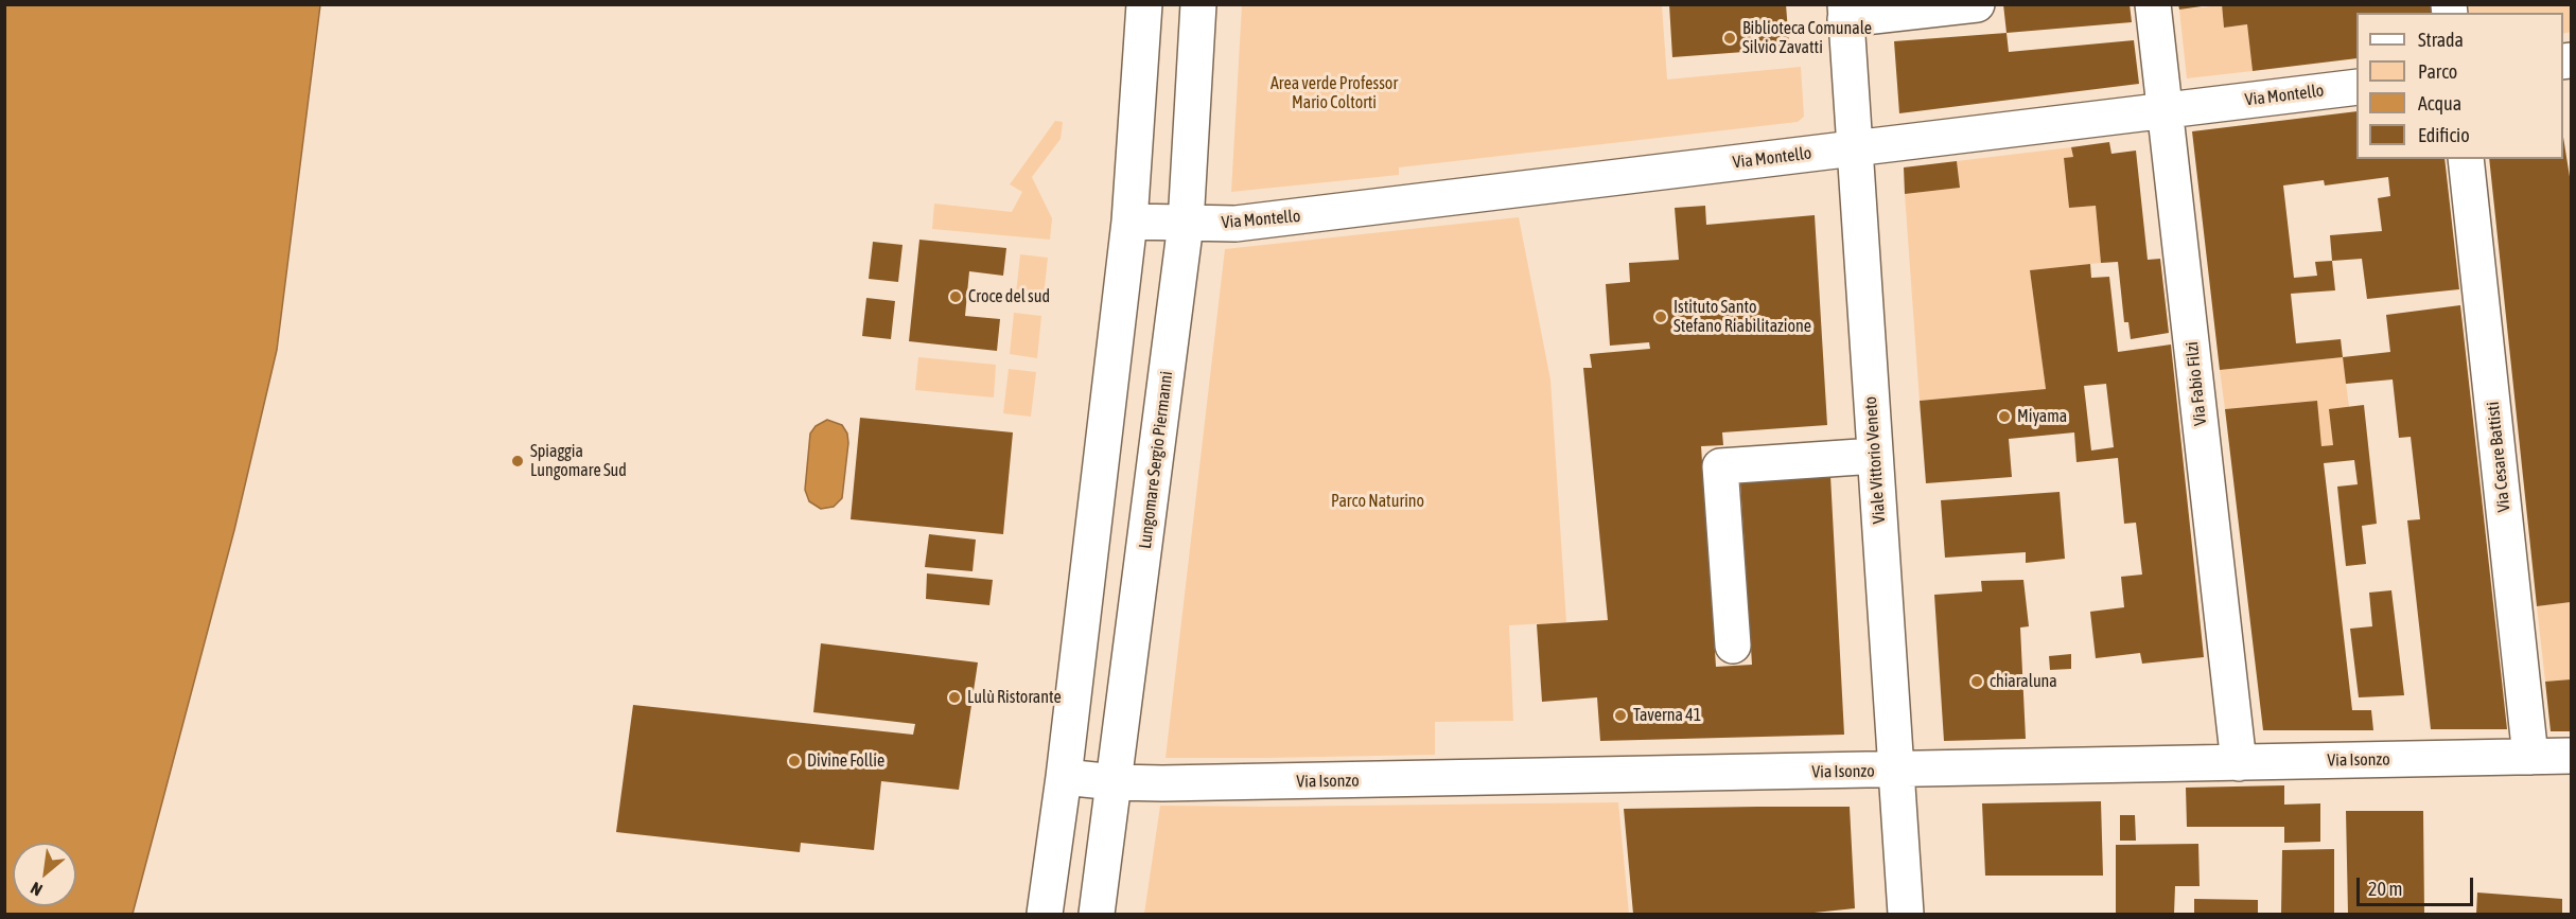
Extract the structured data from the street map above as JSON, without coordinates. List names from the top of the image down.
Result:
{
  "streets": {
    "street": [
      "Via Montello",
      "Via Fabio Filzi",
      "Via Cesare Battisti",
      "Lungomare Sergio Piermanni",
      "Viale Vittorio Veneto",
      "Via Isonzo"
    ]
  },
  "crossings": [
    ["Via Montello", "Via Fabio Filzi"],
    ["Via Montello", "Lungomare Sergio Piermanni"],
    ["Via Montello", "Viale Vittorio Veneto"],
    ["Via Fabio Filzi", "Via Isonzo"],
    ["Via Cesare Battisti", "Via Isonzo"],
    ["Lungomare Sergio Piermanni", "Via Isonzo"],
    ["Viale Vittorio Veneto", "Via Isonzo"]
  ],
  "parks": ["Area verde Professor Mario Coltorti", "Parco Naturino"],
  "places": [
    "Biblioteca Comunale Silvio Zavatti",
    "Croce del sud",
    "Istituto Santo Stefano Riabilitazione",
    "Miyama",
    "Spiaggia Lungomare Sud",
    "chiaraluna",
    "Lulù Ristorante",
    "Taverna 41",
    "Divine Follie"
  ],
  "legend": [
    "Strada",
    "Parco",
    "Acqua",
    "Edificio"
  ],
  "scale_bar": "20 m",
  "north": "bottom left"
}
